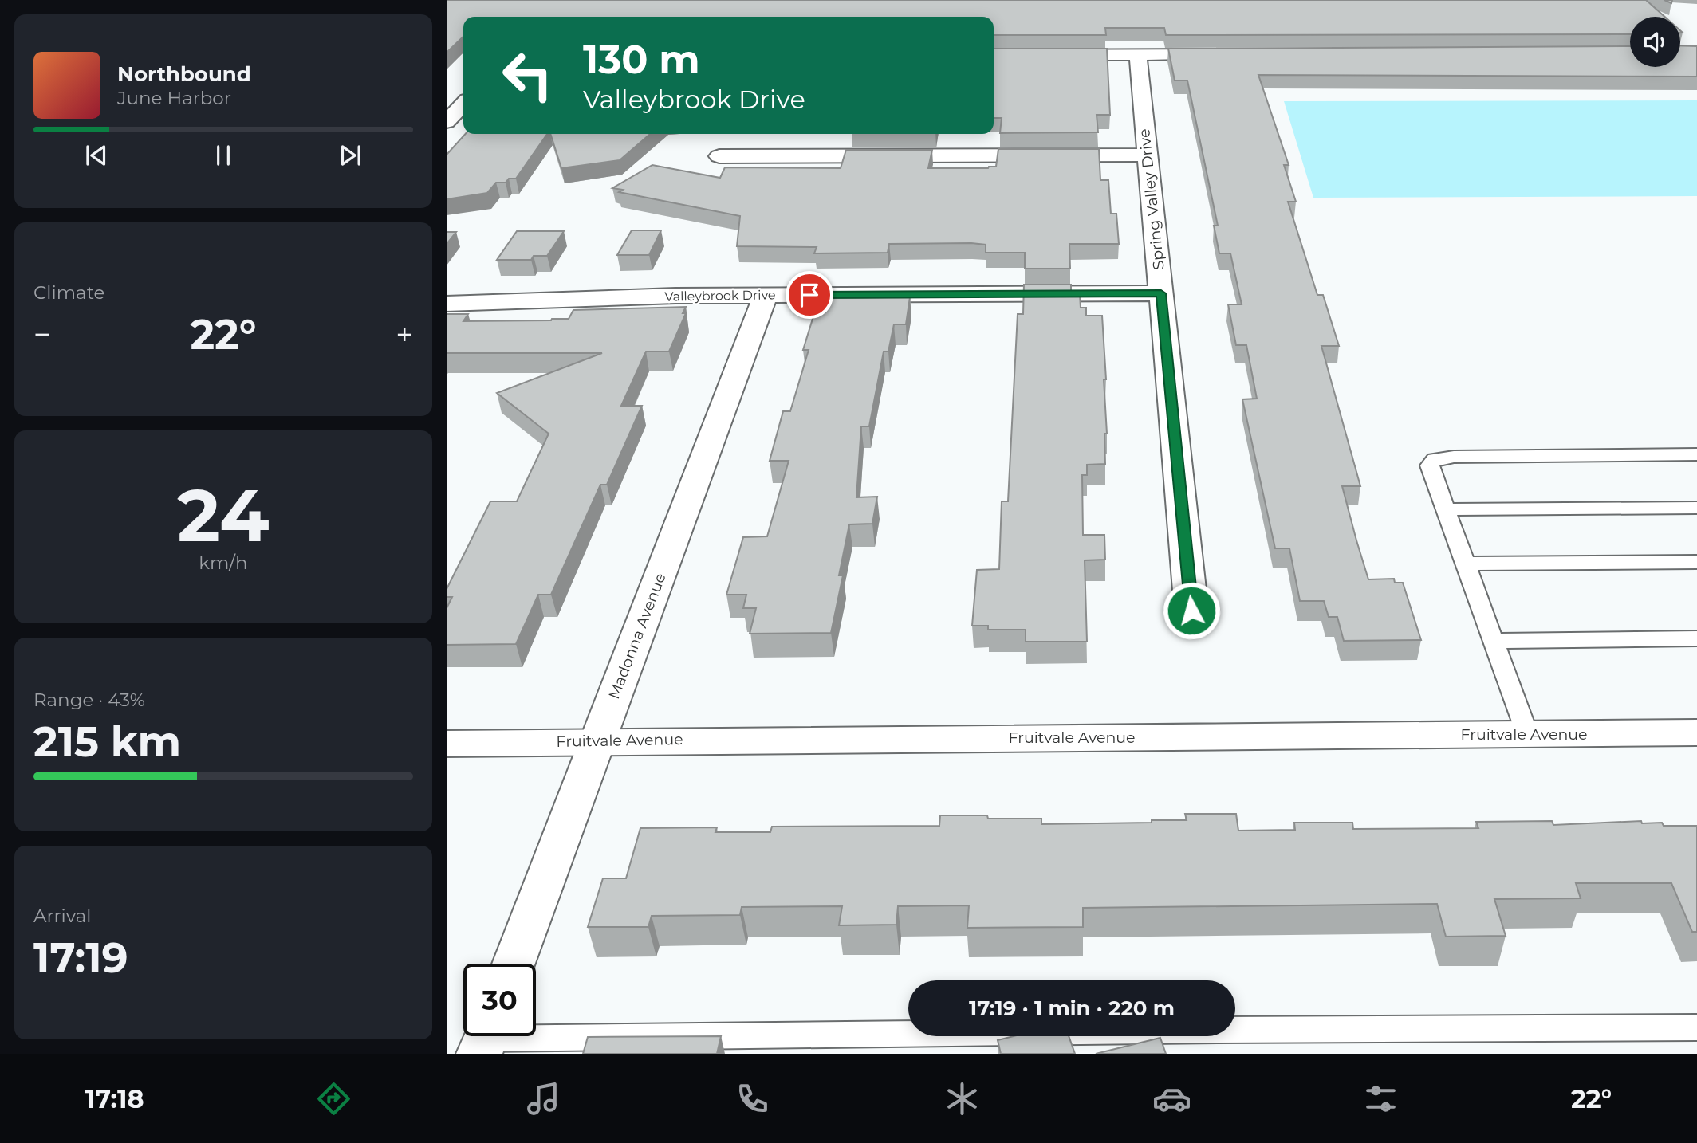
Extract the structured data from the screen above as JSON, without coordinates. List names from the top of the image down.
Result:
{
  "streets": {
    "street": [
      "Spring Valley Drive",
      "Valleybrook Drive",
      "Madonna Avenue",
      "Fruitvale Avenue"
    ]
  },
  "crossings": [
    ["Spring Valley Drive", "Valleybrook Drive"],
    ["Valleybrook Drive", "Madonna Avenue"],
    ["Madonna Avenue", "Fruitvale Avenue"]
  ],
  "page": {
    "turn": ["130 m", "Valleybrook Drive"],
    "song": ["Northbound", "June Harbor"],
    "tile": [
      "Climate",
      ["24", "km/h"],
      ["Range · 43%", "215 km"],
      ["Arrival", "17:19"]
    ],
    "heat": ["−", "22°", "+"],
    "limit": "30",
    "trip": "17:19 · 1 min · 220 m",
    "tabs": ["17:18", "22°"]
  }
}
